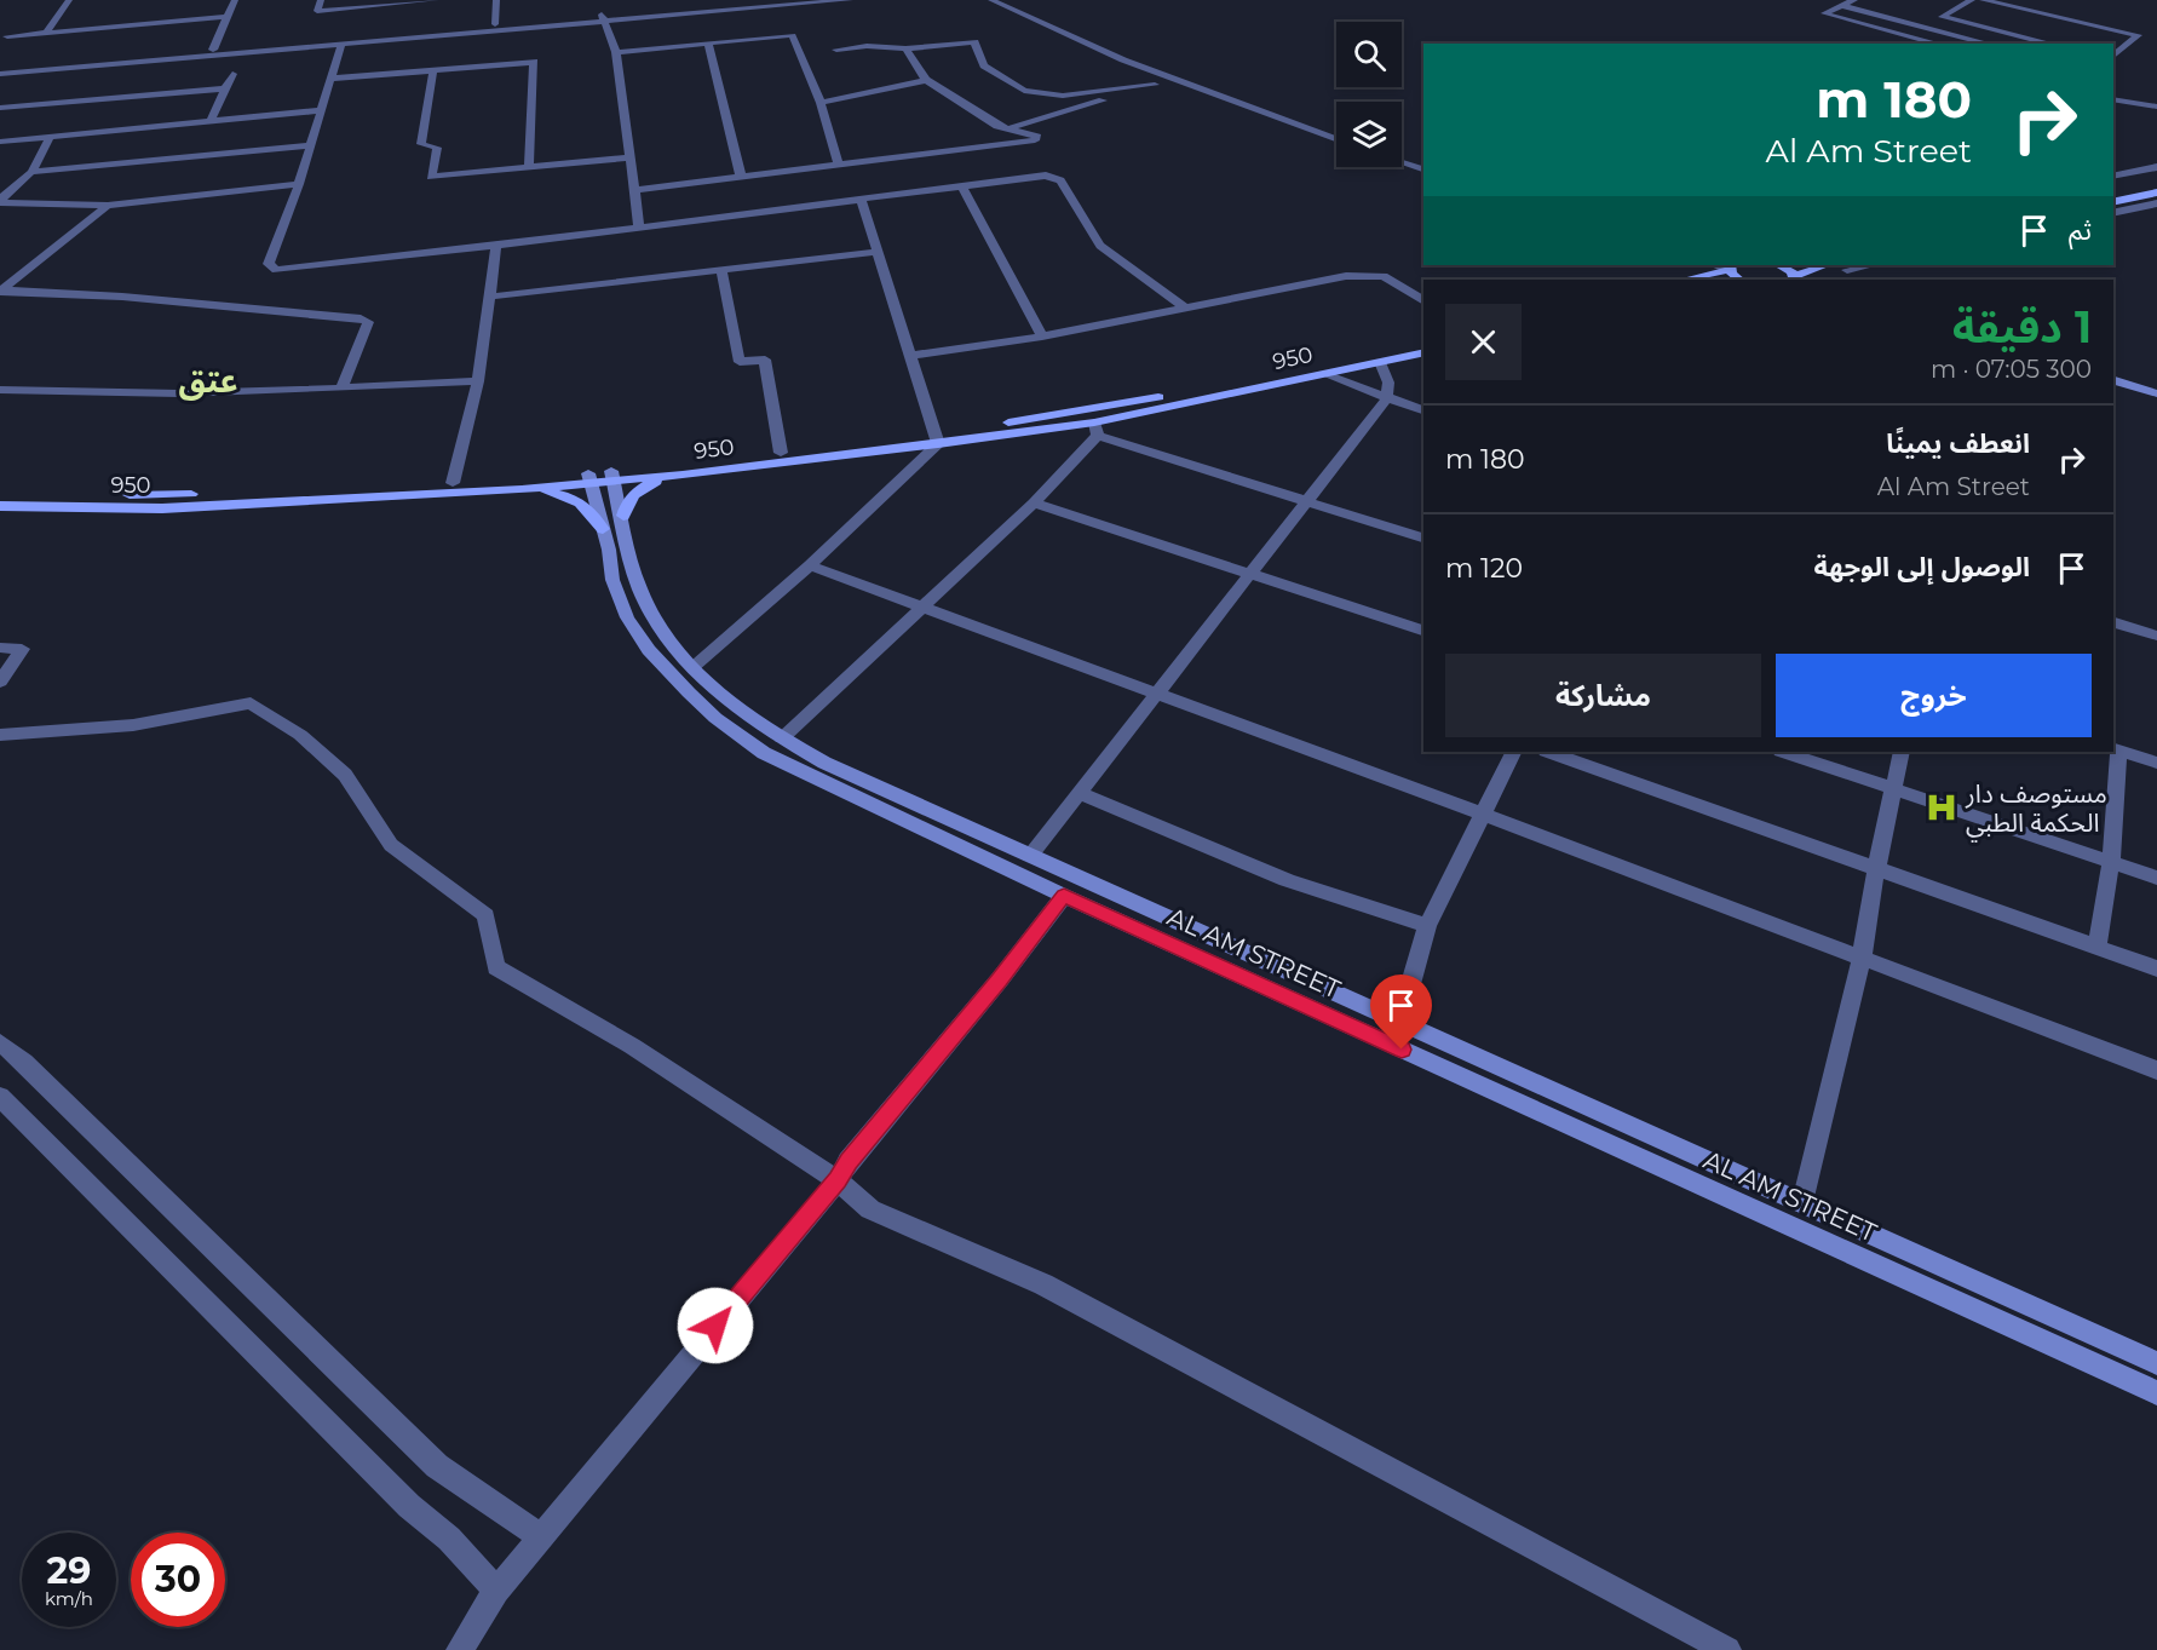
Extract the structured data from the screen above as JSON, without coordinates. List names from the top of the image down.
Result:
{
  "streets": {
    "main road": ["950", "AL AM STREET"]
  },
  "crossings": [
    ["950", "AL AM STREET"]
  ],
  "districts": ["عتق"],
  "places": {
    "hospital": ["مستوصف دار الحكمة الطبي"]
  },
  "page": {
    "turn": ["180 m", "Al Am Street"],
    "then": "ثم",
    "heading": ["1 دقيقة", "300 m · 07:05"],
    "list": [
      {
        "name": "انعطف يمينًا",
        "note": "Al Am Street",
        "value": "180 m"
      },
      {
        "name": "الوصول إلى الوجهة",
        "value": "120 m"
      }
    ],
    "buttons": ["خروج", "مشاركة"],
    "speed": "29 km/h",
    "limit": "30"
  }
}
